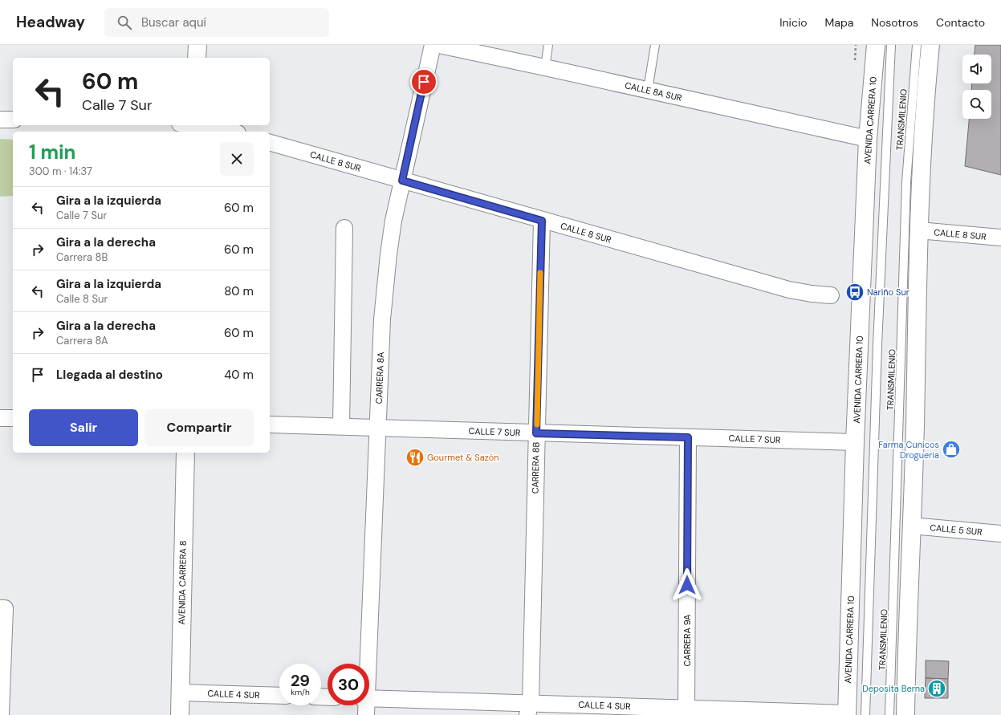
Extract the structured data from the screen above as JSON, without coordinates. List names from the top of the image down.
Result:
{
  "streets": {
    "main road": ["AVENIDA CARRERA 10", "AVENIDA CARRERA 8"],
    "street": [
      "CALLE 8A SUR",
      "CALLE 8 SUR",
      "CARRERA 8A",
      "CALLE 7 SUR",
      "CARRERA 8B",
      "CALLE 5 SUR",
      "CARRERA 9A",
      "CALLE 4 SUR"
    ],
    "lane": ["TRANSMILENIO"]
  },
  "crossings": [
    ["CALLE 8A SUR", "AVENIDA CARRERA 10"],
    ["AVENIDA CARRERA 10", "CALLE 7 SUR"],
    ["AVENIDA CARRERA 10", "CALLE 4 SUR"],
    ["CALLE 8 SUR", "CARRERA 8A"],
    ["CALLE 8 SUR", "CARRERA 8B"],
    ["CARRERA 8A", "CALLE 7 SUR"],
    ["CALLE 7 SUR", "CARRERA 8B"],
    ["CALLE 7 SUR", "CARRERA 9A"],
    ["CARRERA 8B", "CALLE 4 SUR"],
    ["AVENIDA CARRERA 8", "CALLE 4 SUR"],
    ["CARRERA 9A", "CALLE 4 SUR"]
  ],
  "places": {
    "bus stop": ["Nariño Sur"],
    "shop": ["Farma Cunicos Drogueria"],
    "restaurant": ["Gourmet & Sazón"],
    "building": ["Deposita Berna"]
  },
  "page": {
    "header": "Headway",
    "search": "Buscar aquí",
    "nav": [
      "Inicio",
      "Mapa",
      "Nosotros",
      "Contacto"
    ],
    "turn": ["60 m", "Calle 7 Sur"],
    "heading": ["1 min", "300 m · 14:37"],
    "list": [
      {
        "name": "Gira a la izquierda",
        "note": "Calle 7 Sur",
        "value": "60 m"
      },
      {
        "name": "Gira a la derecha",
        "note": "Carrera 8B",
        "value": "60 m"
      },
      {
        "name": "Gira a la izquierda",
        "note": "Calle 8 Sur",
        "value": "80 m"
      },
      {
        "name": "Gira a la derecha",
        "note": "Carrera 8A",
        "value": "60 m"
      },
      {
        "name": "Llegada al destino",
        "value": "40 m"
      }
    ],
    "buttons": ["Salir", "Compartir"],
    "speed": "29 km/h",
    "limit": "30"
  }
}
